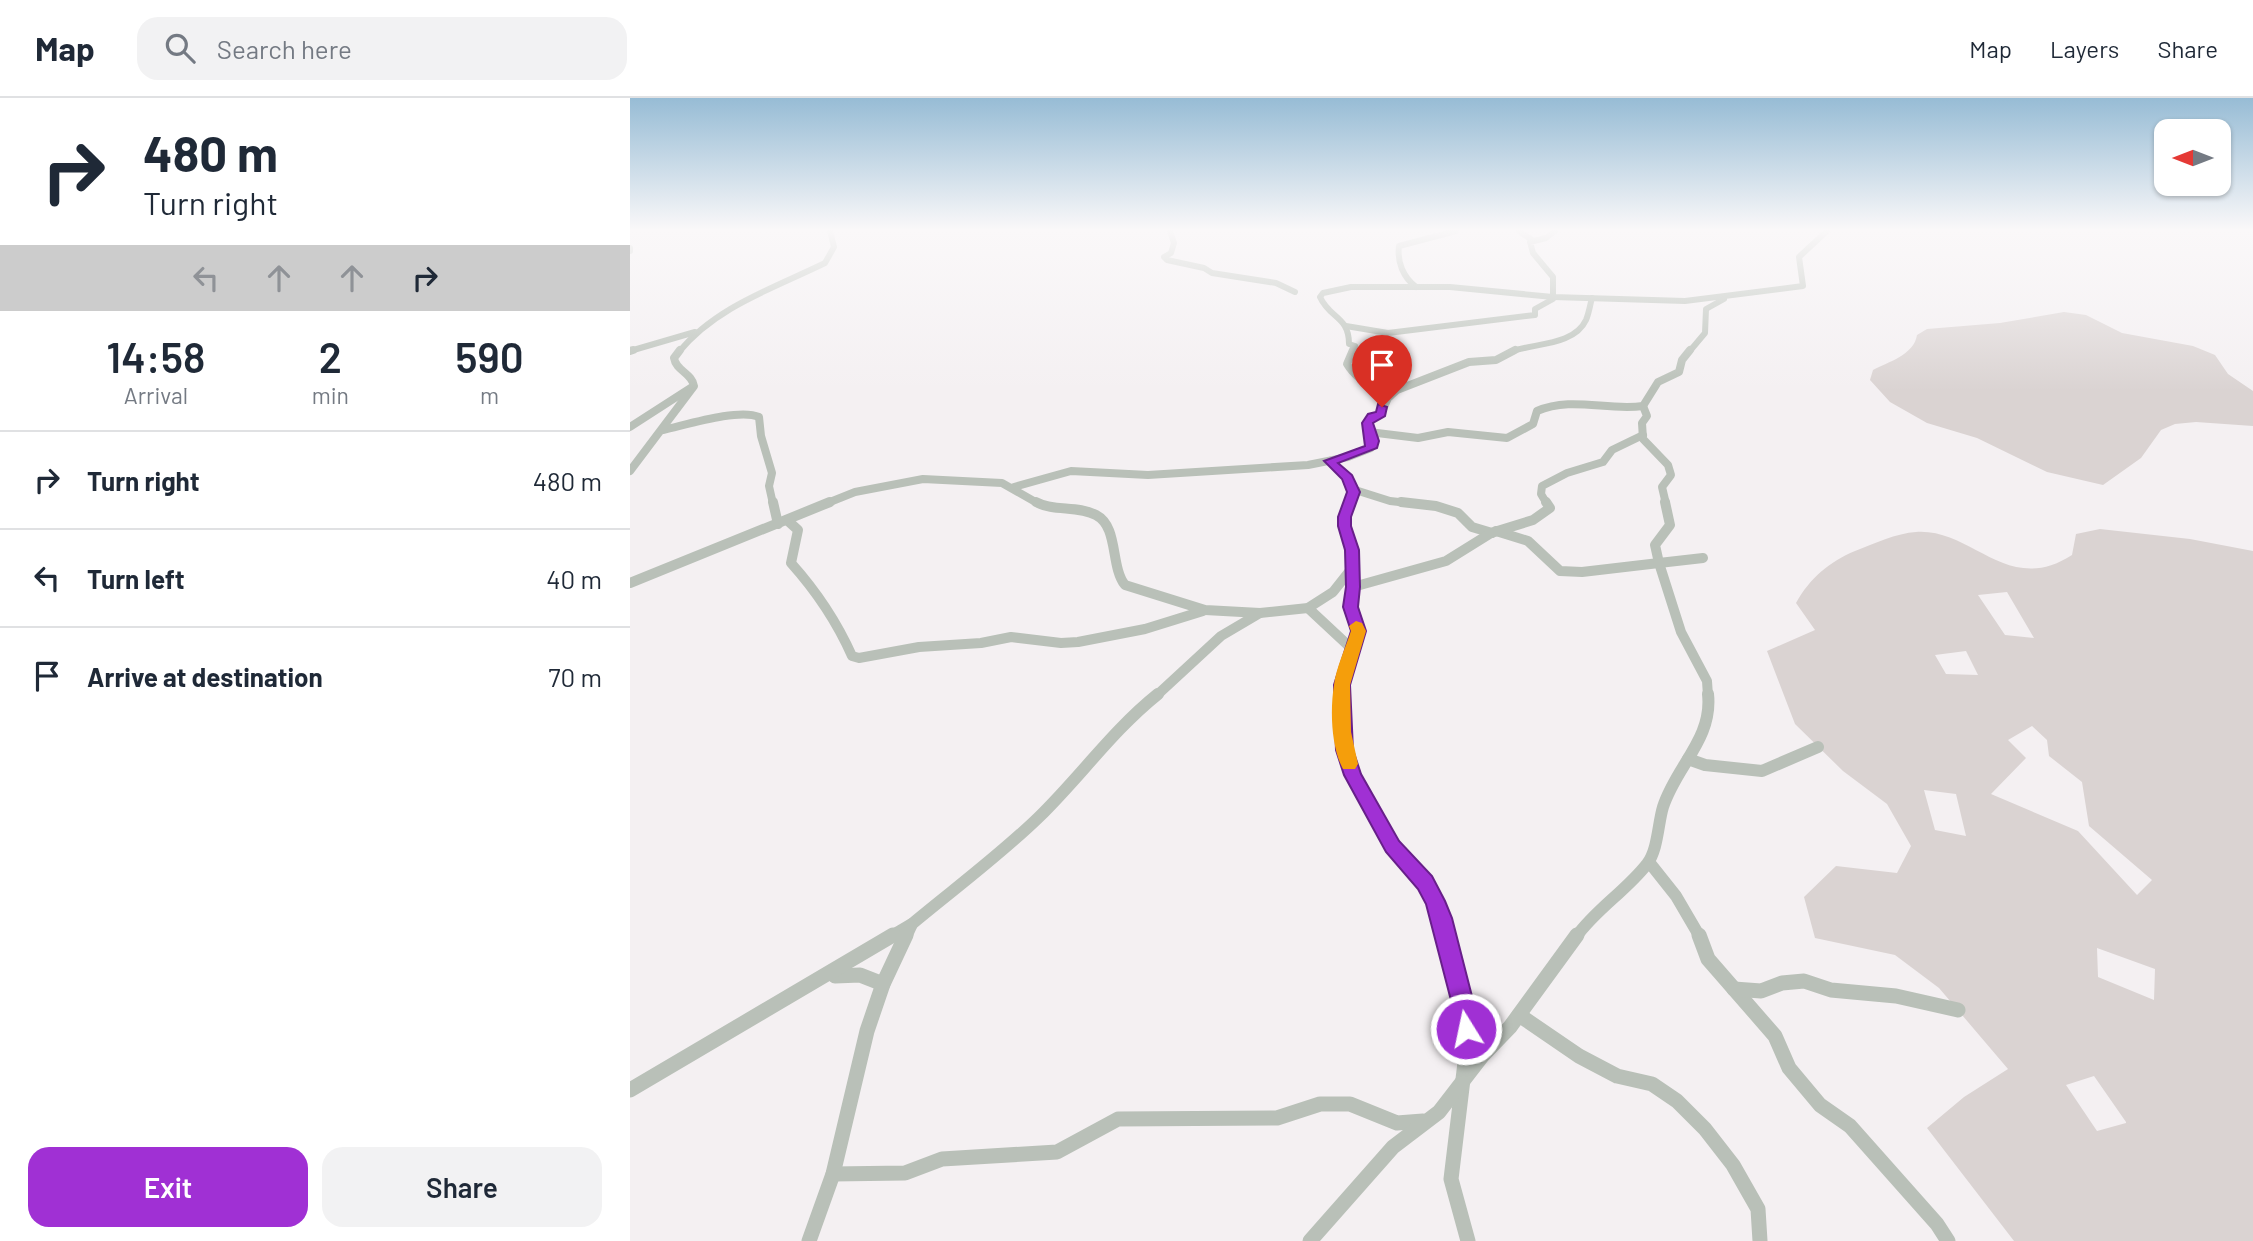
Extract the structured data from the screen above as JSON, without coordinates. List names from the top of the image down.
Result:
{
  "north": "left",
  "page": {
    "header": "Map",
    "search": "Search here",
    "nav": ["Map", "Layers", "Share"],
    "turn": ["480 m", "Turn right"],
    "eta": [
      "14:58",
      "Arrival",
      "2",
      "min",
      "590",
      "m"
    ],
    "list": [
      {
        "name": "Turn right",
        "value": "480 m"
      },
      {
        "name": "Turn left",
        "value": "40 m"
      },
      {
        "name": "Arrive at destination",
        "value": "70 m"
      }
    ],
    "buttons": ["Exit", "Share"]
  }
}
